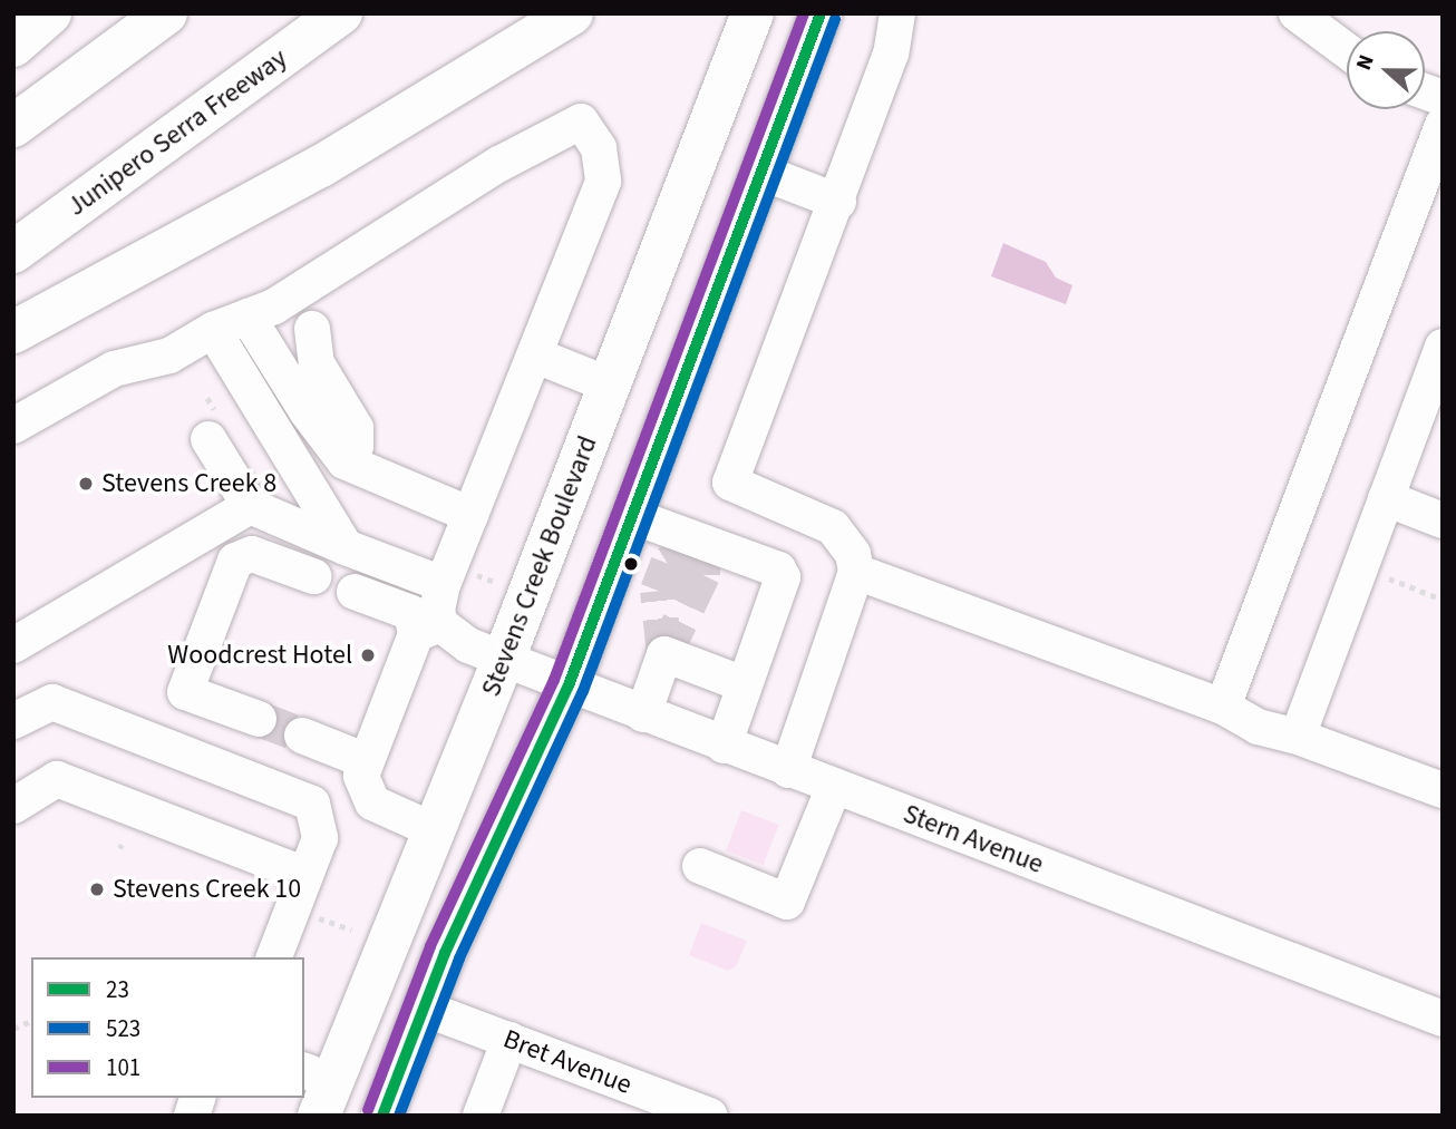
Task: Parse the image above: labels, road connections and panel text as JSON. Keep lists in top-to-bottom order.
{
  "streets": {
    "main road": ["Junipero Serra Freeway", "Stevens Creek Boulevard"],
    "street": ["Stern Avenue", "Bret Avenue"]
  },
  "crossings": [
    ["Stevens Creek Boulevard", "Stern Avenue"]
  ],
  "places": ["Stevens Creek 8", "Woodcrest Hotel", "Stevens Creek 10"],
  "lines": ["transit line 23", "transit line 101", "transit line 523"],
  "legend": ["23", "523", "101"],
  "north": "left"
}
